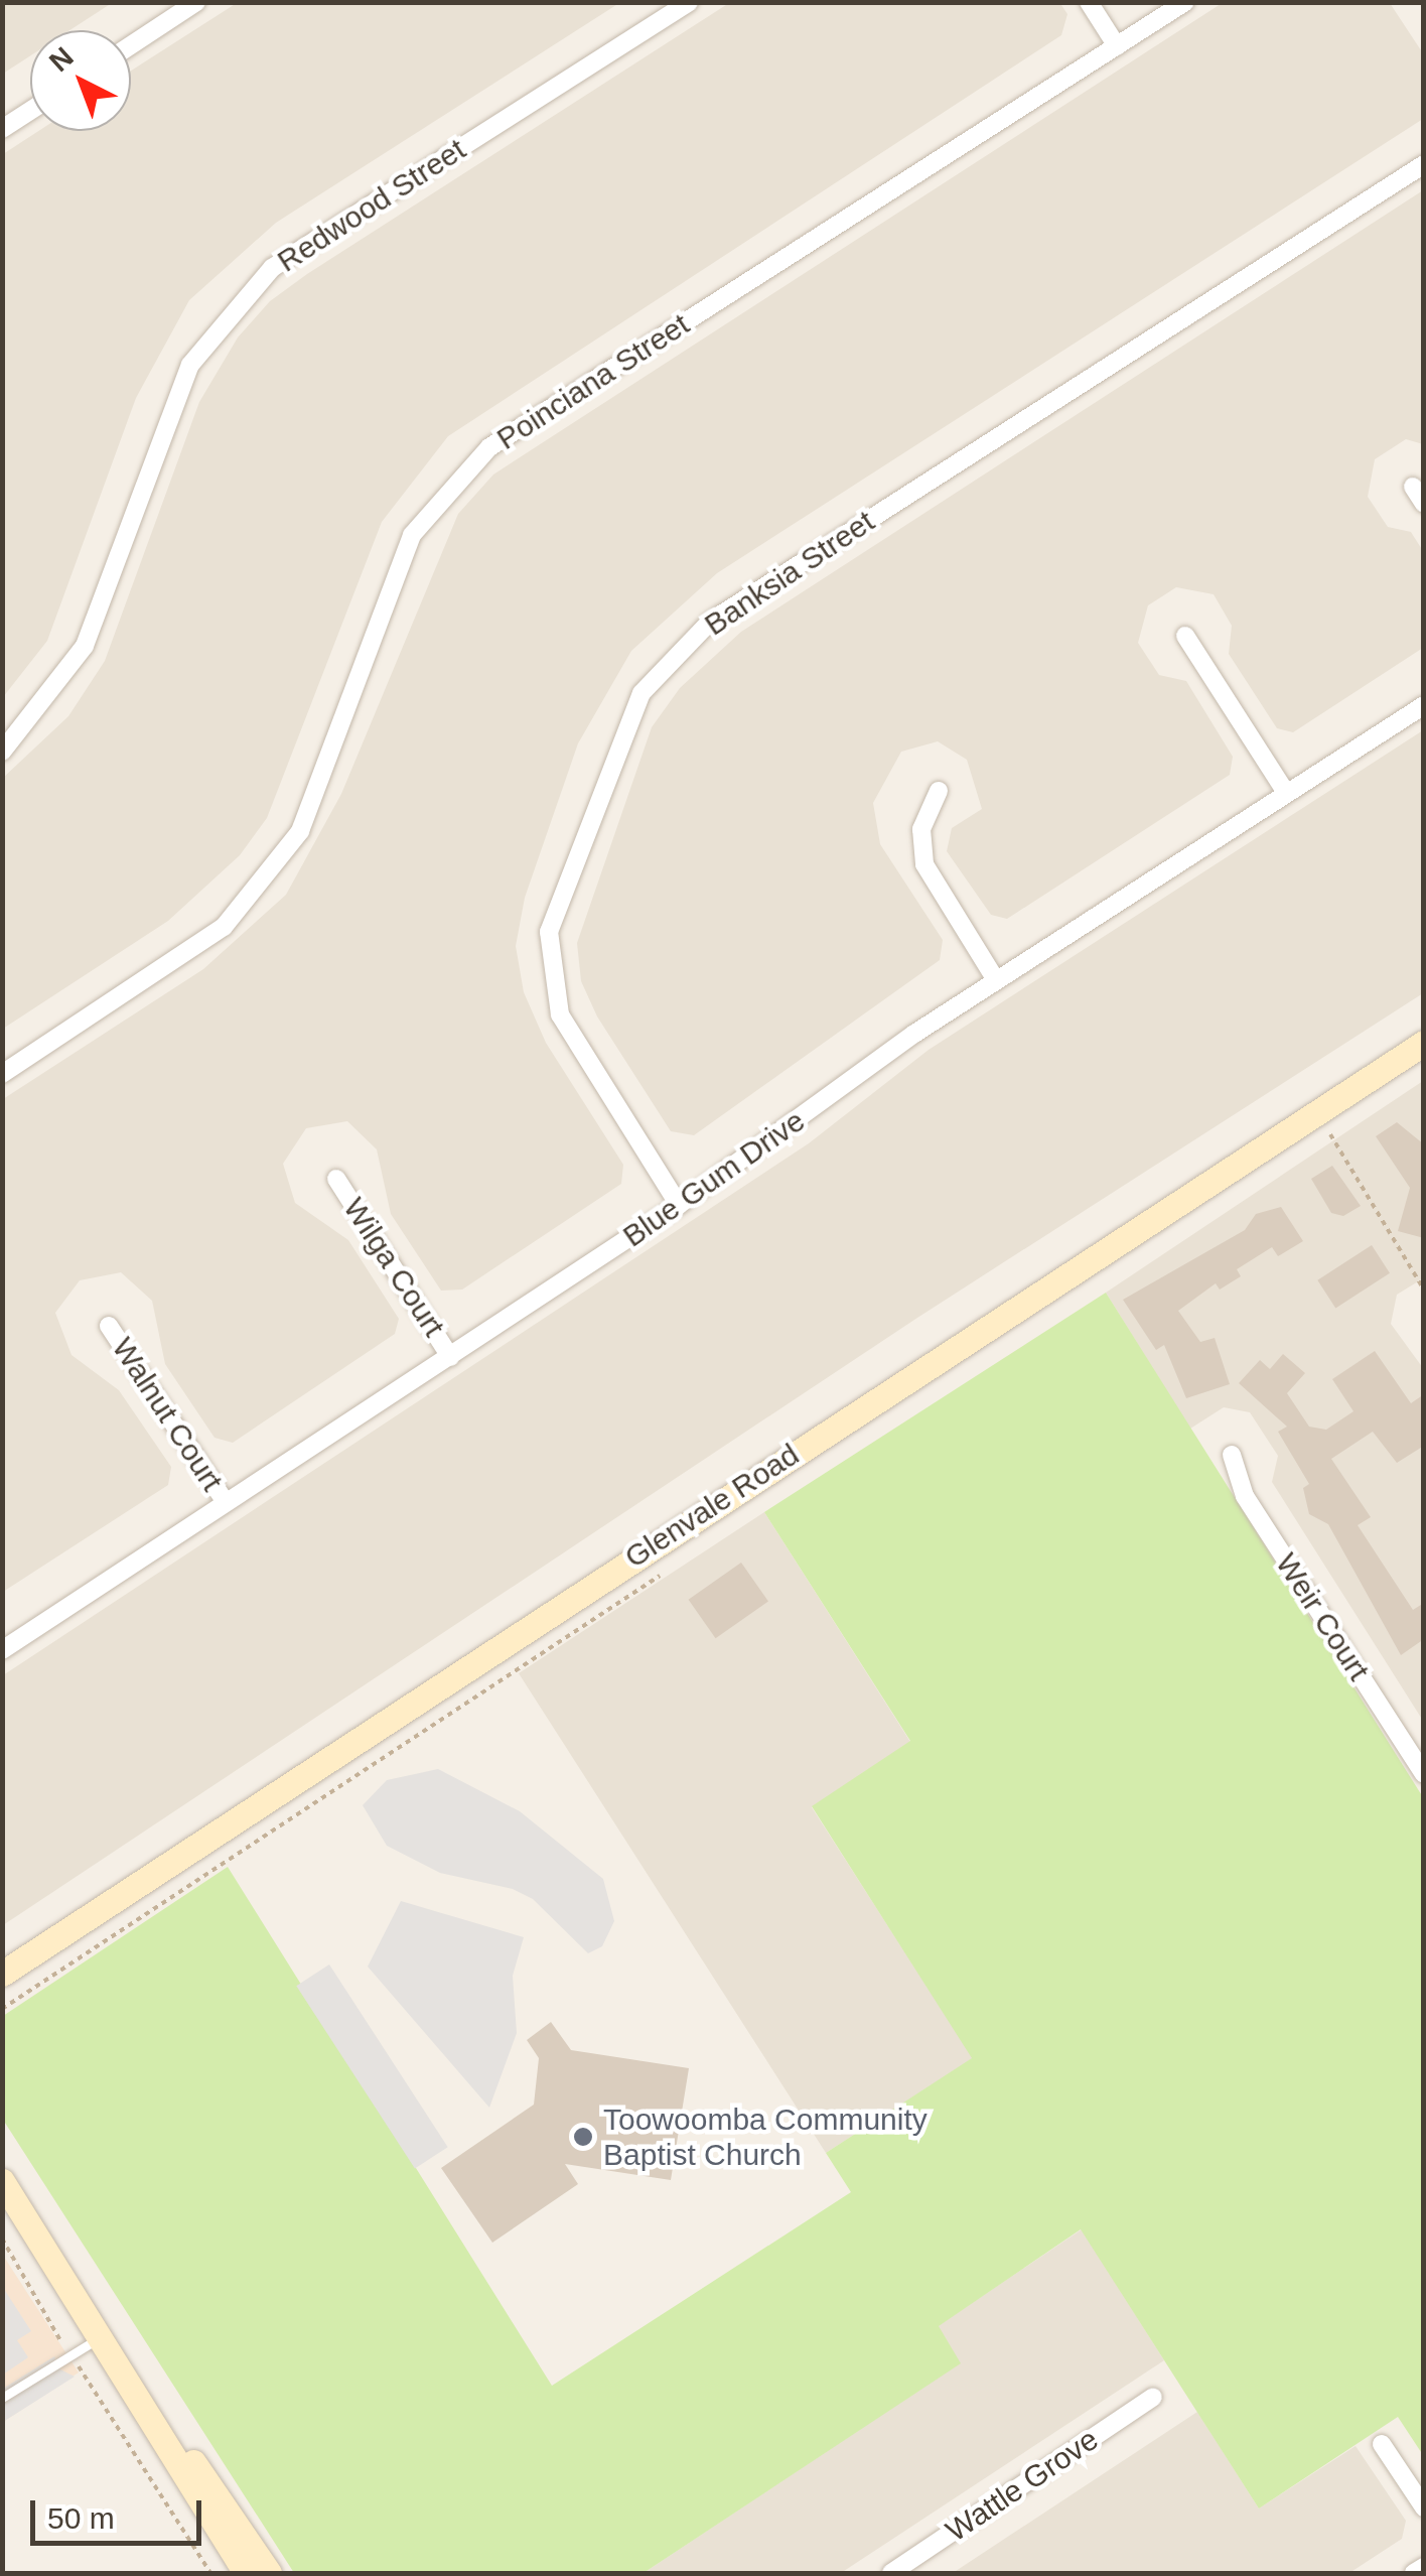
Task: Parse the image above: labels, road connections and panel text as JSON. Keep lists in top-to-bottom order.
{
  "streets": {
    "street": [
      "Redwood Street",
      "Poinciana Street",
      "Banksia Street",
      "Blue Gum Drive",
      "Wilga Court",
      "Walnut Court",
      "Glenvale Road",
      "Weir Court",
      "Wattle Grove"
    ]
  },
  "crossings": [
    ["Banksia Street", "Blue Gum Drive"],
    ["Blue Gum Drive", "Wilga Court"],
    ["Blue Gum Drive", "Walnut Court"]
  ],
  "places": ["Toowoomba Community Baptist Church"],
  "scale_bar": "50 m",
  "north": "top left"
}
